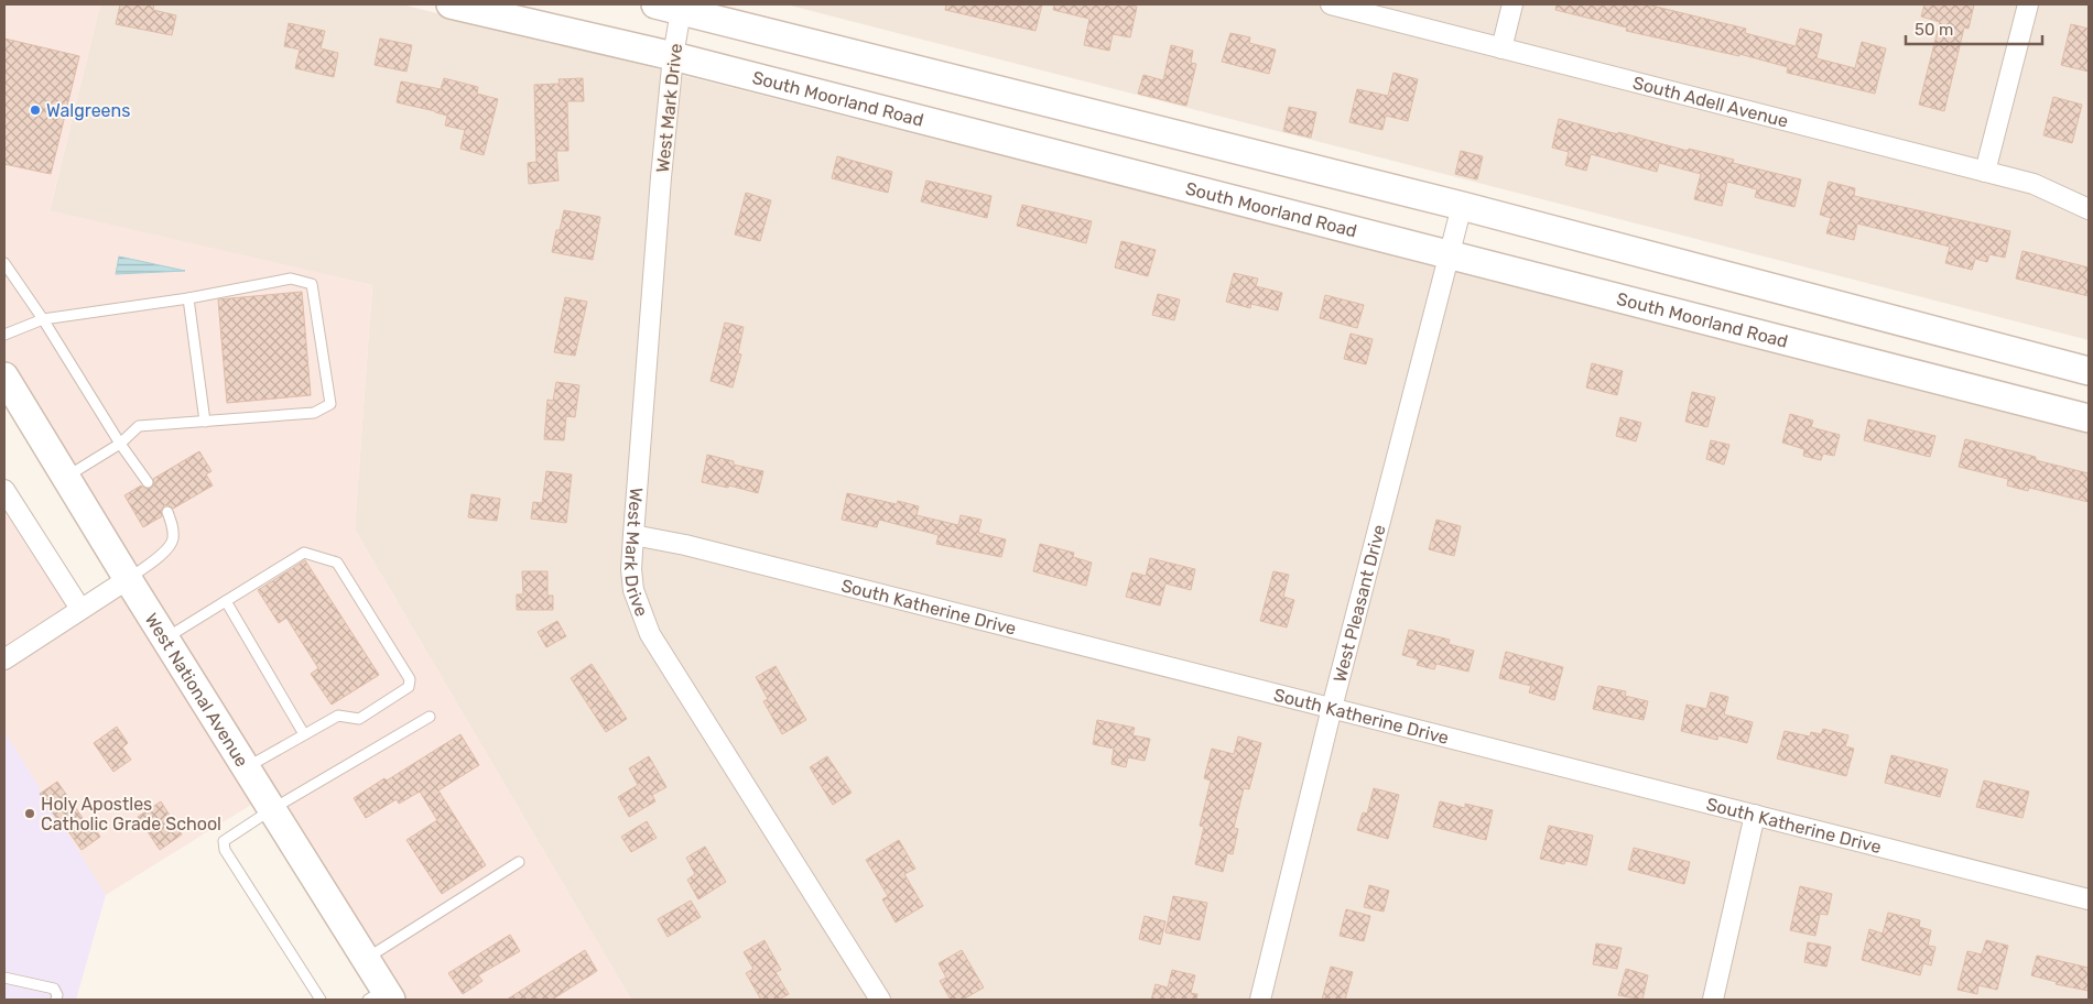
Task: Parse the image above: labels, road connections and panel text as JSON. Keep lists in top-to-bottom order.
{
  "streets": {
    "main road": ["South Moorland Road", "West National Avenue"],
    "street": [
      "South Adell Avenue",
      "West Mark Drive",
      "West Pleasant Drive",
      "South Katherine Drive"
    ]
  },
  "crossings": [
    ["South Moorland Road", "West Mark Drive"],
    ["South Moorland Road", "West Pleasant Drive"],
    ["West Mark Drive", "South Katherine Drive"],
    ["West Pleasant Drive", "South Katherine Drive"]
  ],
  "places": ["Walgreens", "Holy Apostles Catholic Grade School"],
  "scale_bar": "50 m"
}
